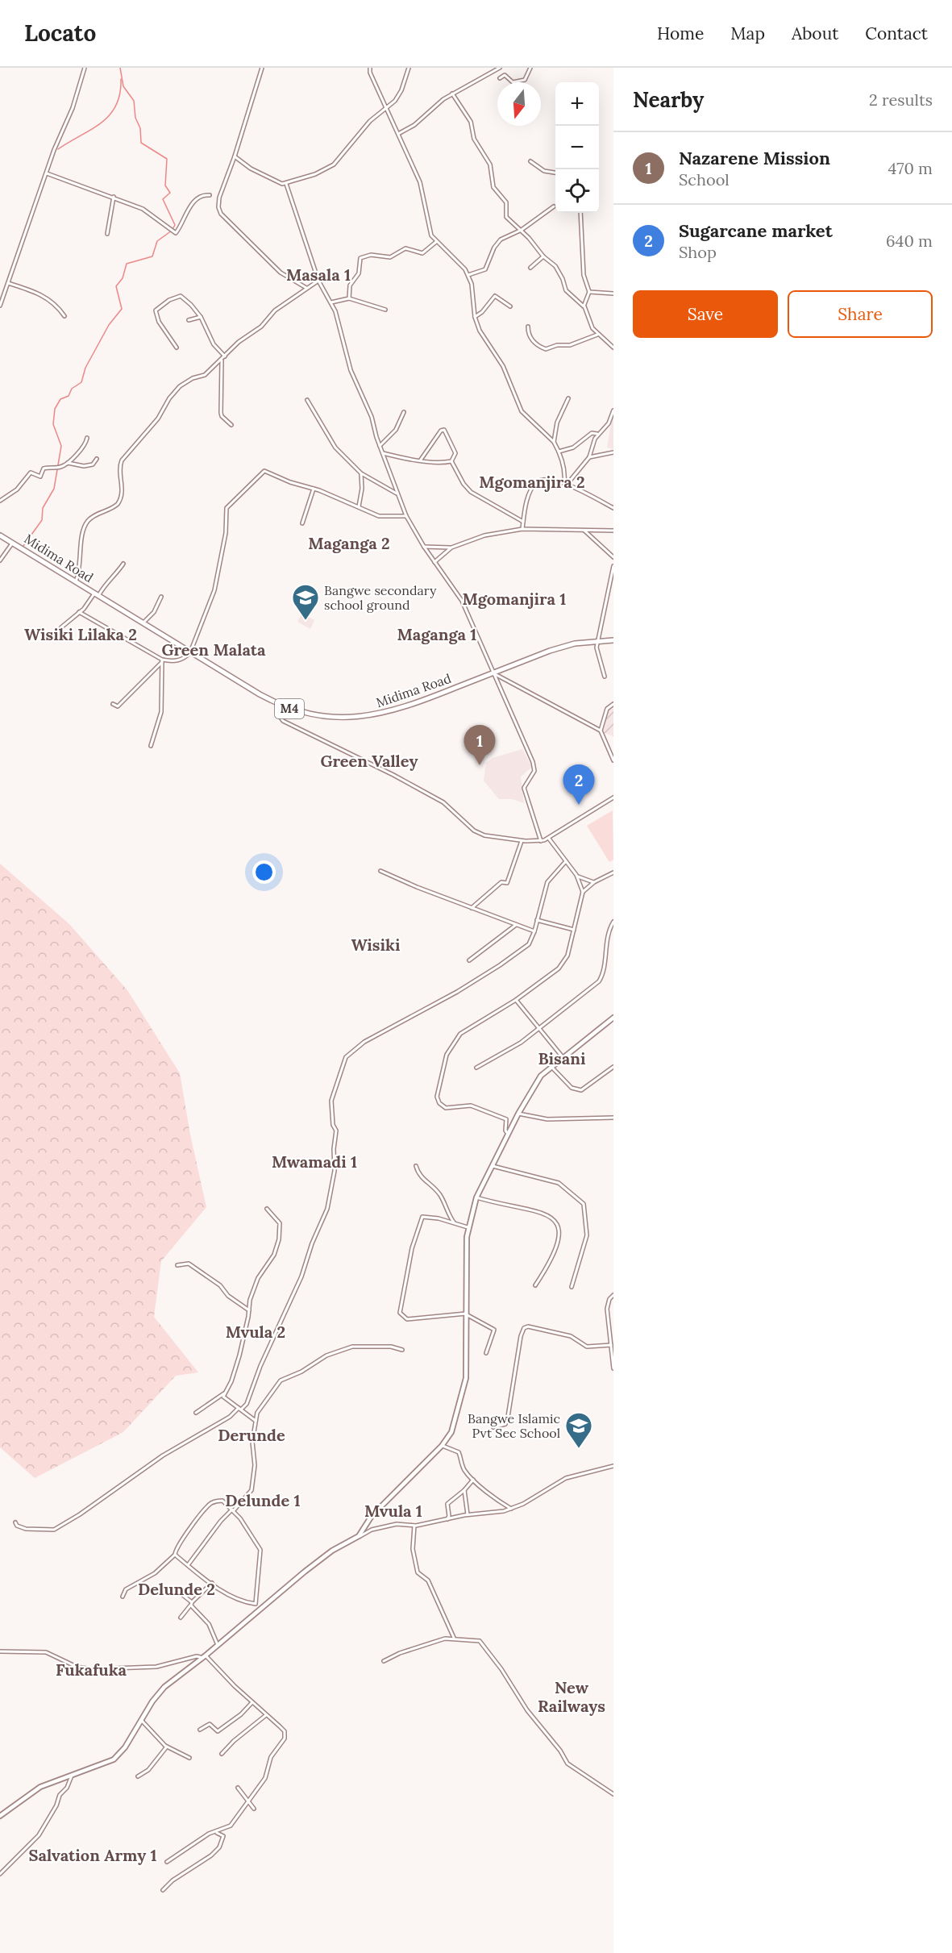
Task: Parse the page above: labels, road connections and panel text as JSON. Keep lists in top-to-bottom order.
{
  "streets": {
    "main road": ["Midima Road", "M4"]
  },
  "districts": [
    "Masala 1",
    "Mgomanjira 2",
    "Maganga 2",
    "Mgomanjira 1",
    "Wisiki Lilaka 2",
    "Maganga 1",
    "Green Malata",
    "Green Valley",
    "Wisiki",
    "Bisani",
    "Mwamadi 1",
    "Mvula 2",
    "Derunde",
    "Delunde 1",
    "Mvula 1",
    "Delunde 2",
    "Fukafuka",
    "New Railways",
    "Salvation Army 1"
  ],
  "places": {
    "school or university": ["Bangwe secondary school ground", "Bangwe Islamic Pvt Sec School"]
  },
  "north": "bottom",
  "page": {
    "header": "Locato",
    "nav": [
      "Home",
      "Map",
      "About",
      "Contact"
    ],
    "heading": ["Nearby", "2 results"],
    "map_buttons": ["+", "−"],
    "list": [
      {
        "mark": "1",
        "name": "Nazarene Mission",
        "note": "School",
        "value": "470 m"
      },
      {
        "mark": "2",
        "name": "Sugarcane market",
        "note": "Shop",
        "value": "640 m"
      }
    ],
    "buttons": ["Save", "Share"],
    "pins": ["1", "2"]
  }
}
